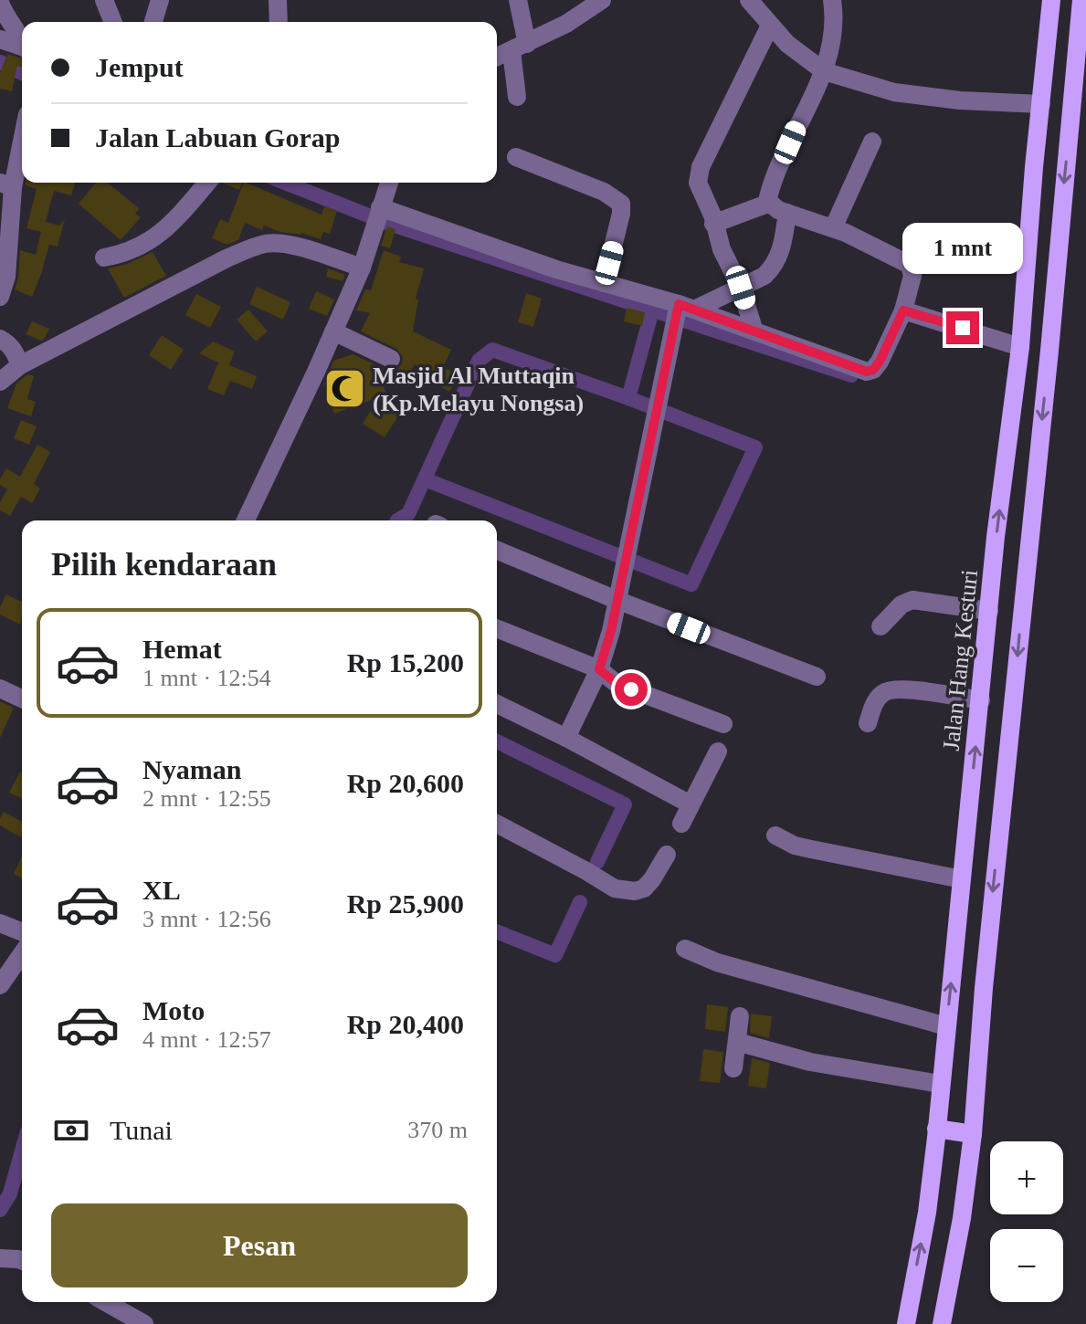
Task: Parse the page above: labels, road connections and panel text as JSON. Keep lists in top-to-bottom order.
{
  "streets": {
    "main road": ["Jalan Hang Kesturi"]
  },
  "places": {
    "mosque": ["Masjid Al Muttaqin (Kp.Melayu Nongsa)"]
  },
  "page": {
    "banner": ["Jemput", "Jalan Labuan Gorap"],
    "bubble": "1 mnt",
    "heading": "Pilih kendaraan",
    "list": [
      {
        "name": "Hemat",
        "note": "1 mnt · 12:54",
        "value": "Rp 15,200"
      },
      {
        "name": "Nyaman",
        "note": "2 mnt · 12:55",
        "value": "Rp 20,600"
      },
      {
        "name": "XL",
        "note": "3 mnt · 12:56",
        "value": "Rp 25,900"
      },
      {
        "name": "Moto",
        "note": "4 mnt · 12:57",
        "value": "Rp 20,400"
      }
    ],
    "pay": ["Tunai", "370 m"],
    "map_buttons": ["+", "−"],
    "buttons": "Pesan"
  }
}
